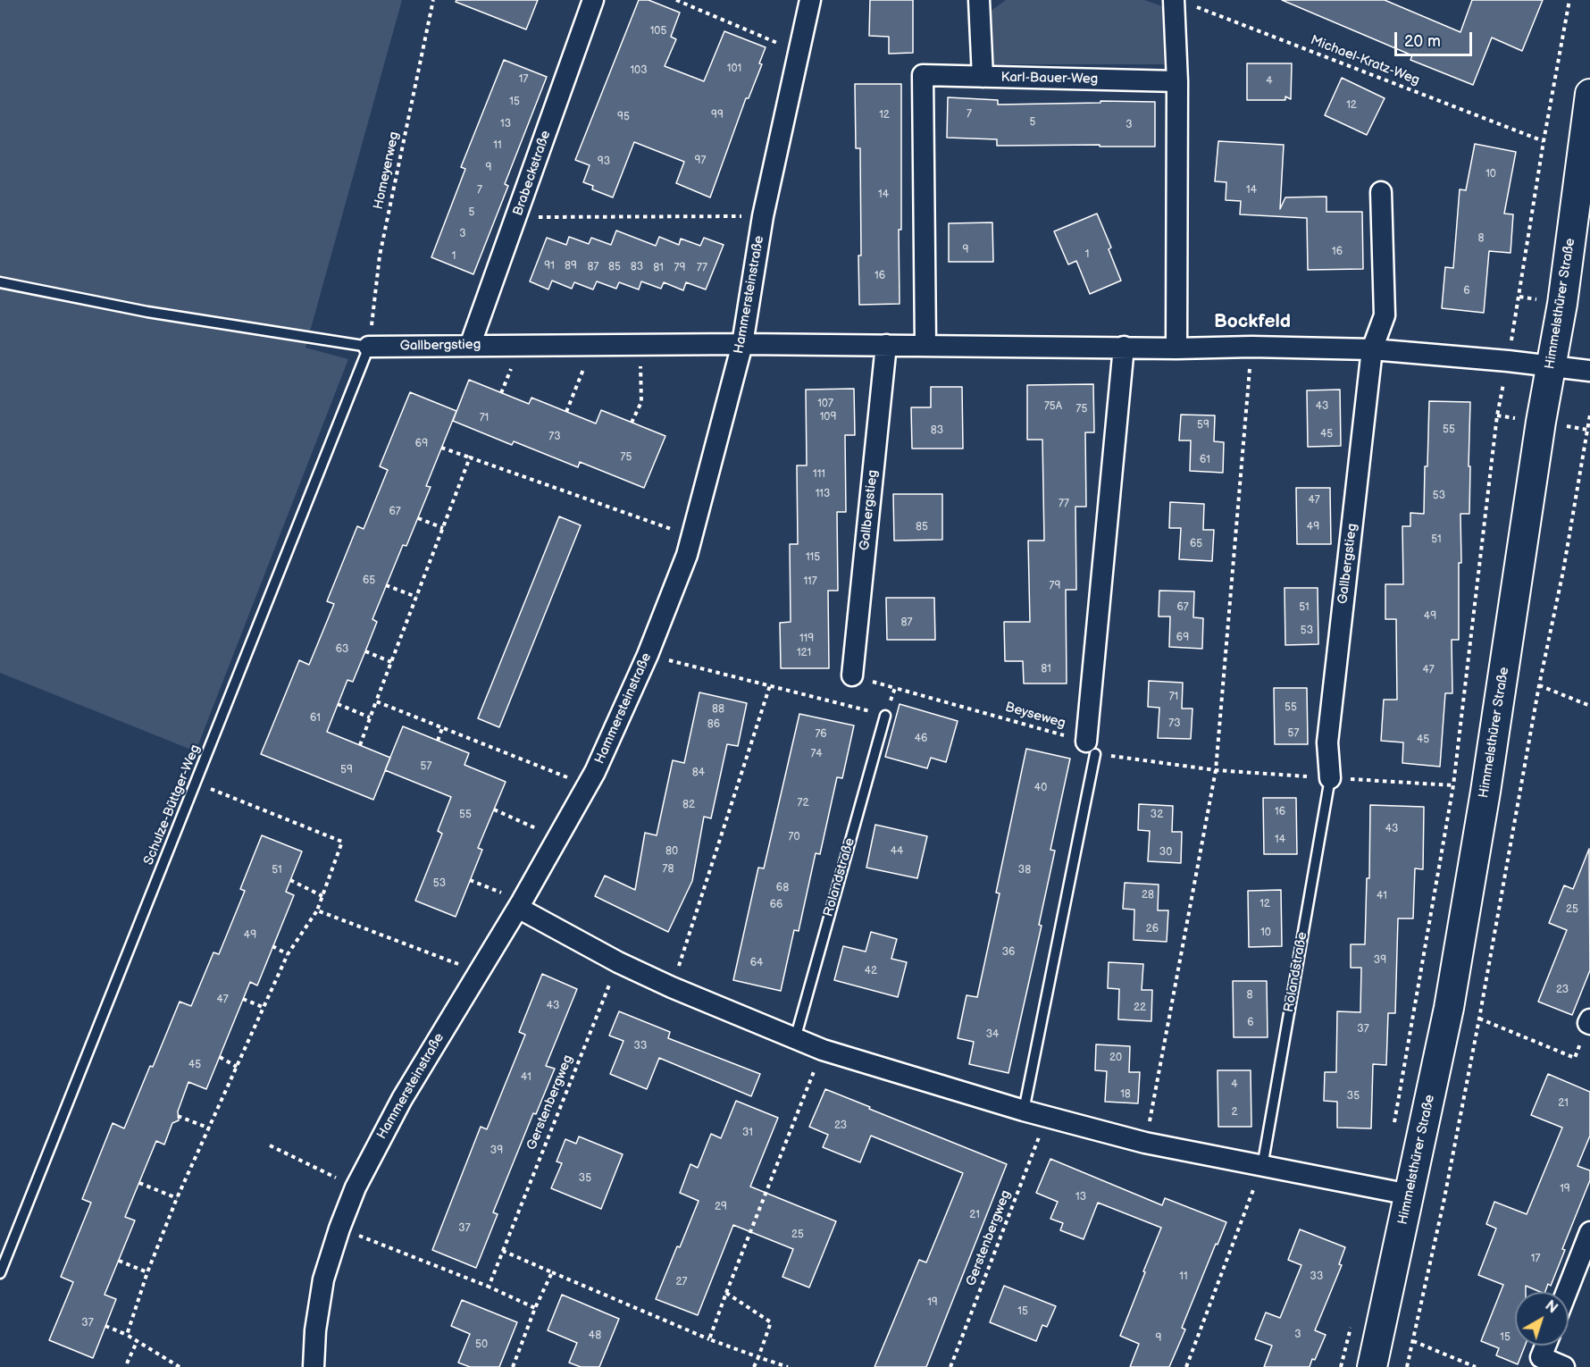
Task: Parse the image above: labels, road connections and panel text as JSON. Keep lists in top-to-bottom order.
{
  "streets": {
    "street": [
      "Karl-Bauer-Weg",
      "Brabeckstraße",
      "Hammersteinstraße",
      "Himmelsthürer Straße",
      "Gallbergstieg"
    ],
    "lane": ["Schulze-Büttger-Weg", "Rolandstraße"],
    "path": [
      "Michael-Kratz-Weg",
      "Homeyerweg",
      "Beyseweg",
      "Gerstenbergweg"
    ]
  },
  "crossings": [
    ["Karl-Bauer-Weg", "Gallbergstieg"],
    ["Homeyerweg", "Gallbergstieg"],
    ["Homeyerweg", "Schulze-Büttger-Weg"],
    ["Brabeckstraße", "Gallbergstieg"],
    ["Hammersteinstraße", "Gallbergstieg"],
    ["Himmelsthürer Straße", "Gallbergstieg"],
    ["Gallbergstieg", "Beyseweg"],
    ["Gallbergstieg", "Schulze-Büttger-Weg"],
    ["Gallbergstieg", "Rolandstraße"],
    ["Beyseweg", "Rolandstraße"]
  ],
  "districts": ["Bockfeld"],
  "house_numbers": [
    "105",
    "101",
    "103",
    "17",
    "4",
    "15",
    "12",
    "7",
    "99",
    "12",
    "95",
    "5",
    "13",
    "3",
    "11",
    "97",
    "93",
    "9",
    "10",
    "7",
    "14",
    "14",
    "5",
    "3",
    "8",
    "9",
    "16",
    "1",
    "1",
    "91",
    "89",
    "87",
    "85",
    "83",
    "81",
    "79",
    "77",
    "16",
    "6",
    "107",
    "75A",
    "43",
    "75",
    "109",
    "71",
    "59",
    "55",
    "83",
    "45",
    "73",
    "69",
    "75",
    "61",
    "111",
    "113",
    "53",
    "47",
    "77",
    "67",
    "85",
    "49",
    "51",
    "65",
    "115",
    "65",
    "117",
    "79",
    "67",
    "51",
    "49",
    "87",
    "53",
    "69",
    "119",
    "63",
    "121",
    "81",
    "47",
    "71",
    "55",
    "88",
    "61",
    "73",
    "86",
    "57",
    "76",
    "46",
    "45",
    "74",
    "57",
    "59",
    "84",
    "40",
    "72",
    "82",
    "16",
    "55",
    "32",
    "43",
    "70",
    "14",
    "80",
    "44",
    "30",
    "78",
    "51",
    "38",
    "53",
    "68",
    "28",
    "41",
    "12",
    "66",
    "25",
    "26",
    "10",
    "49",
    "36",
    "39",
    "64",
    "42",
    "23",
    "8",
    "47",
    "43",
    "22",
    "6",
    "37",
    "34",
    "33",
    "20",
    "45",
    "41",
    "4",
    "18",
    "35",
    "21",
    "2",
    "23",
    "31",
    "39",
    "35",
    "19",
    "13",
    "29",
    "21",
    "37",
    "25",
    "17",
    "11",
    "33",
    "27",
    "19",
    "15",
    "37",
    "3",
    "48",
    "15",
    "9",
    "50"
  ],
  "scale_bar": "20 m",
  "north": "top right"
}
